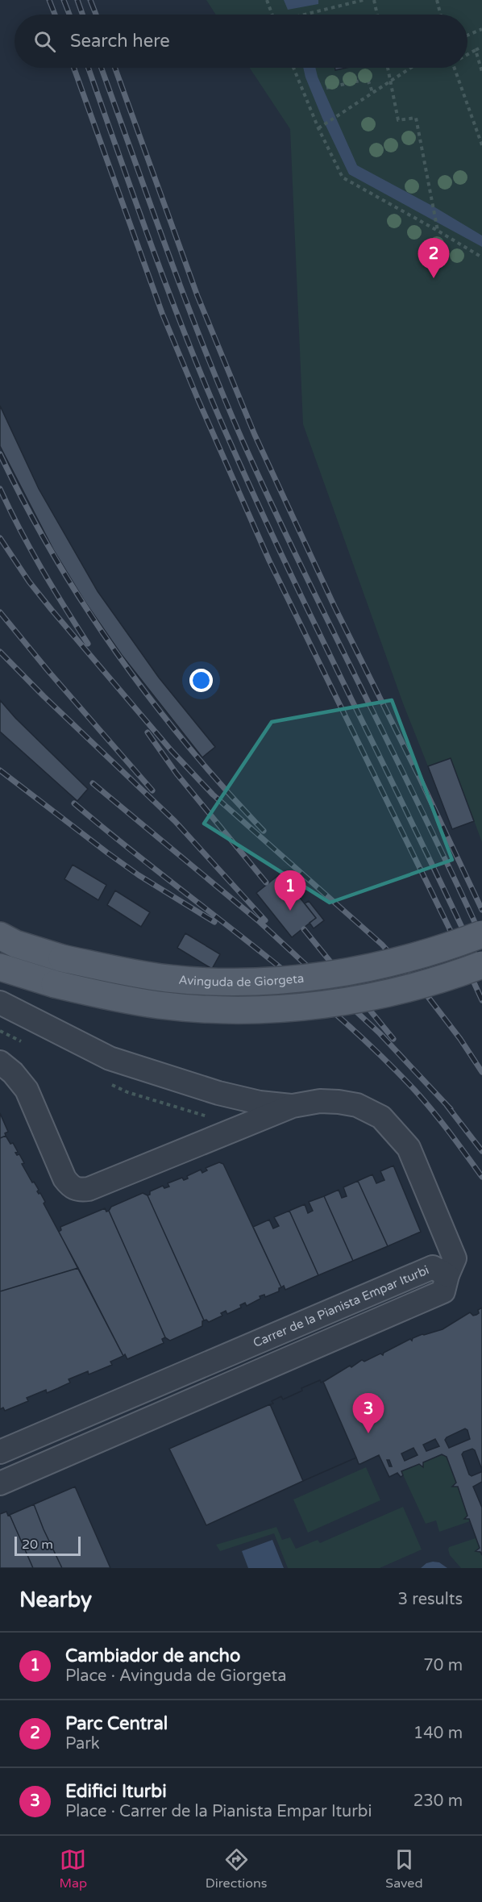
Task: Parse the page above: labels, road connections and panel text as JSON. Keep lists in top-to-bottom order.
{
  "streets": {
    "main road": ["Avinguda de Giorgeta"],
    "street": ["Carrer de la Pianista Empar Iturbi"]
  },
  "scale_bar": "20 m",
  "page": {
    "search": "Search here",
    "pins": ["2", "1", "3"],
    "scale": "20 m",
    "heading": ["Nearby", "3 results"],
    "list": [
      {
        "mark": "1",
        "name": "Cambiador de ancho",
        "note": "Place · Avinguda de Giorgeta",
        "value": "70 m"
      },
      {
        "mark": "2",
        "name": "Parc Central",
        "note": "Park",
        "value": "140 m"
      },
      {
        "mark": "3",
        "name": "Edifici Iturbi",
        "note": "Place · Carrer de la Pianista Empar Iturbi",
        "value": "230 m"
      }
    ],
    "nav": ["Map", "Directions", "Saved"]
  }
}
